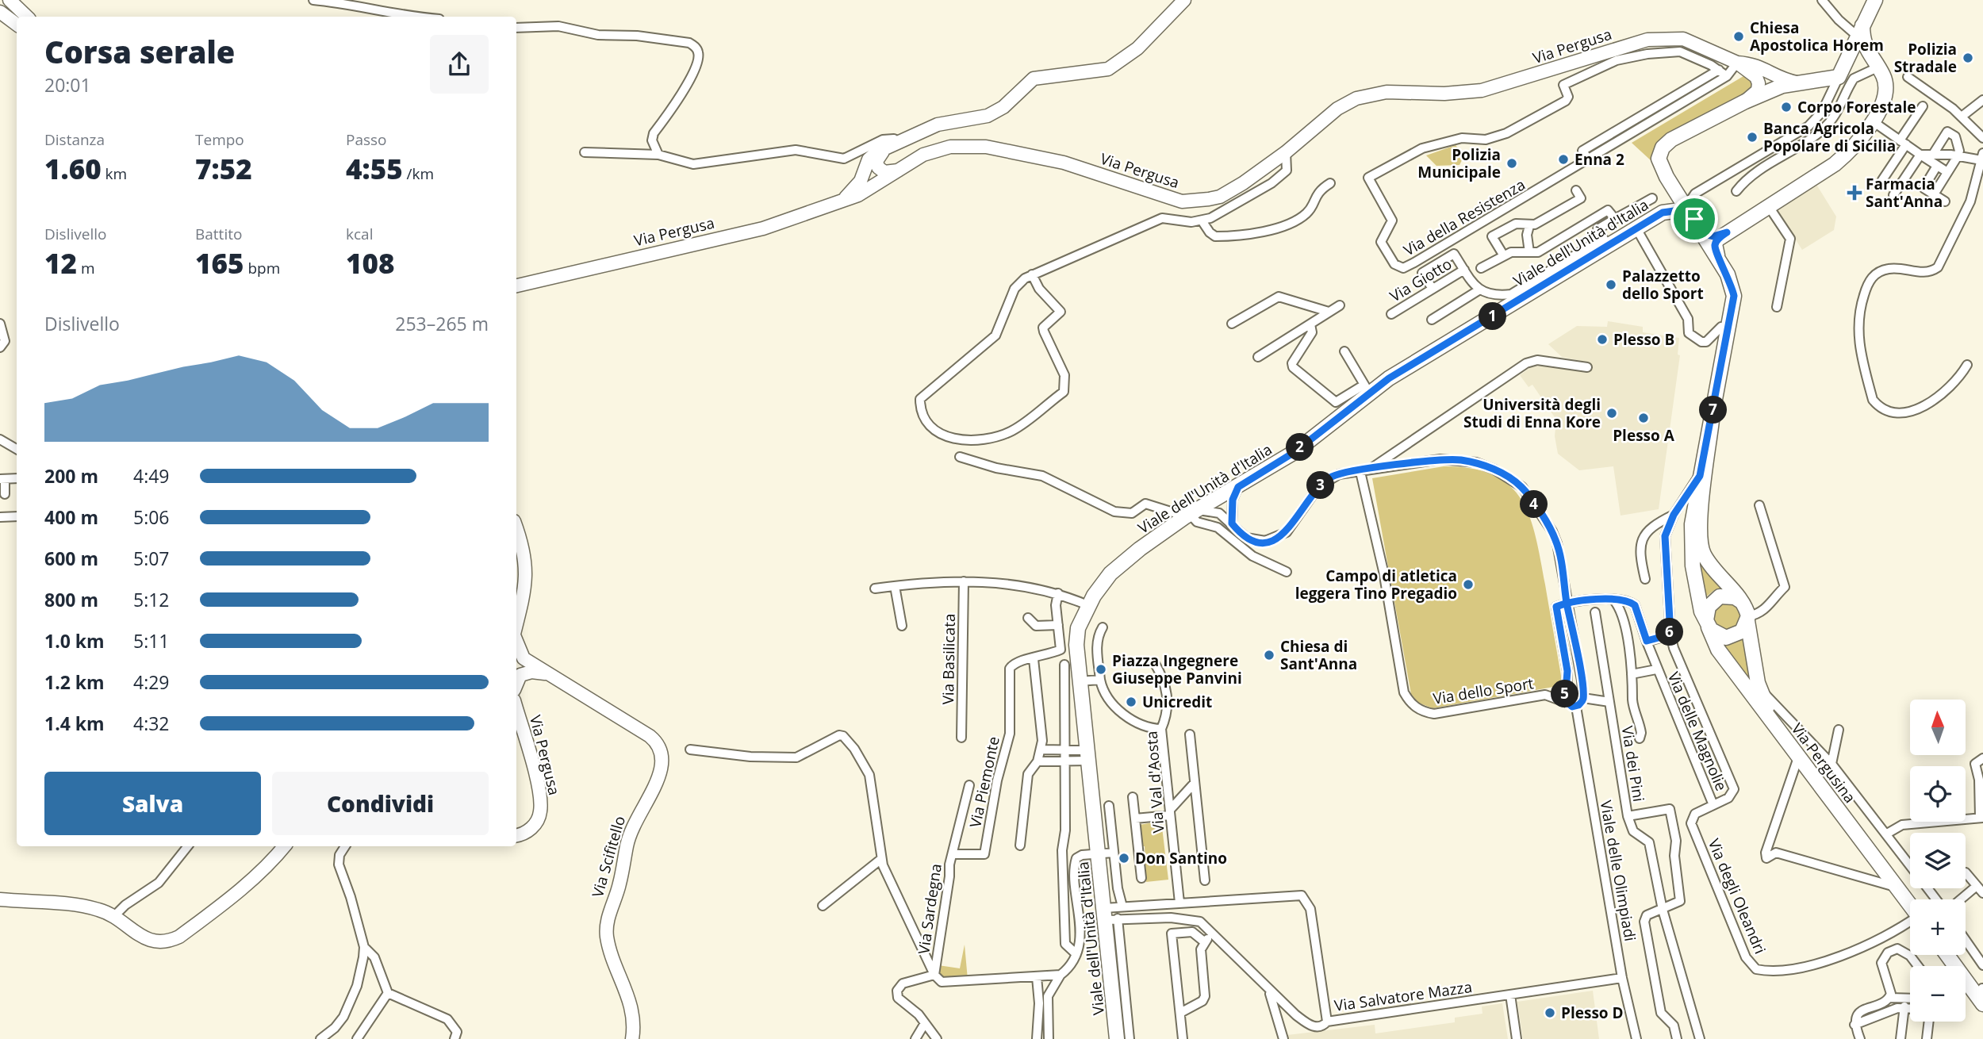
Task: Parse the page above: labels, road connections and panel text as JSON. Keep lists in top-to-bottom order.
{
  "streets": {
    "main road": [
      "Via Pergusa",
      "Viale dell'Unità d'Italia",
      "Via Pergusina",
      "Via Scifitello"
    ],
    "street": [
      "Via della Resistenza",
      "Via Giotto",
      "Via Basilicata",
      "Via dello Sport",
      "Via delle Magnolie",
      "Via dei Pini",
      "Via Piemonte",
      "Via Val d'Aosta",
      "Viale delle Olimpiadi",
      "Via degli Oleandri",
      "Via Sardegna",
      "Via Salvatore Mazza"
    ]
  },
  "crossings": [
    ["Via Pergusa", "Via della Resistenza"],
    ["Viale dell'Unità d'Italia", "Via Salvatore Mazza"],
    ["Via dello Sport", "Viale delle Olimpiadi"],
    ["Via delle Magnolie", "Via Pergusina"],
    ["Via delle Magnolie", "Via degli Oleandri"],
    ["Via Piemonte", "Via Sardegna"],
    ["Via Val d'Aosta", "Via Salvatore Mazza"],
    ["Viale delle Olimpiadi", "Via Salvatore Mazza"]
  ],
  "places": {
    "other": [
      "Chiesa Apostolica Horem",
      "Polizia Stradale",
      "Corpo Forestale",
      "Banca Agricola Popolare di Sicilia",
      "Enna 2",
      "Polizia Municipale",
      "Palazzetto dello Sport",
      "Plesso B",
      "Università degli Studi di Enna Kore",
      "Plesso A",
      "Campo di atletica leggera Tino Pregadio",
      "Chiesa di Sant'Anna",
      "Piazza Ingegnere Giuseppe Panvini",
      "Unicredit",
      "Don Santino",
      "Plesso D"
    ],
    "health": ["Farmacia Sant'Anna"]
  },
  "north": "top",
  "page": {
    "heading": ["Corsa serale", "20:01"],
    "stats": [
      ["Distanza", "1.60 km"],
      ["Tempo", "7:52"],
      ["Passo", "4:55 /km"],
      ["Dislivello", "12 m"],
      ["Battito", "165 bpm"],
      ["kcal", "108"]
    ],
    "chart": ["Dislivello", "253–265 m"],
    "pins": [
      "1",
      "7",
      "2",
      "3",
      "4",
      "6",
      "5"
    ],
    "list": [
      {
        "name": "200 m",
        "note": "4:49"
      },
      {
        "name": "400 m",
        "note": "5:06"
      },
      {
        "name": "600 m",
        "note": "5:07"
      },
      {
        "name": "800 m",
        "note": "5:12"
      },
      {
        "name": "1.0 km",
        "note": "5:11"
      },
      {
        "name": "1.2 km",
        "note": "4:29"
      },
      {
        "name": "1.4 km",
        "note": "4:32"
      }
    ],
    "map_buttons": ["+", "−"],
    "buttons": ["Salva", "Condividi"]
  }
}
